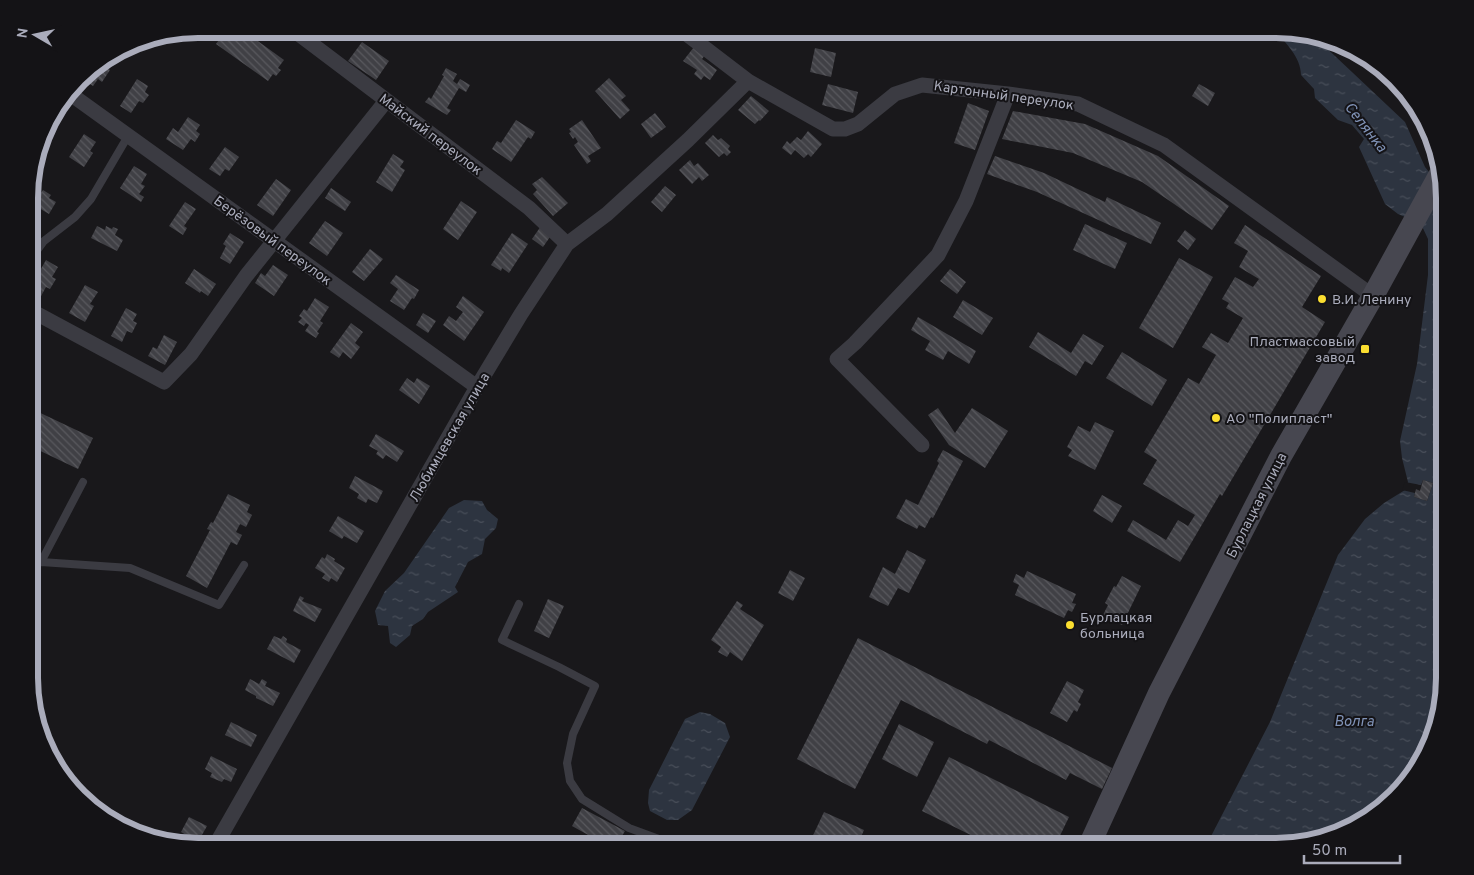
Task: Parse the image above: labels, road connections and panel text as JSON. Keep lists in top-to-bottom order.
{
  "streets": {
    "main road": ["Бурлацкая улица"],
    "street": [
      "Картонный переулок",
      "Майский переулок",
      "Берёзовый переулок",
      "Любимцевская улица"
    ]
  },
  "crossings": [
    ["Картонный переулок", "Любимцевская улица"],
    ["Картонный переулок", "Бурлацкая улица"],
    ["Майский переулок", "Любимцевская улица"],
    ["Берёзовый переулок", "Любимцевская улица"]
  ],
  "water": ["Селянка", "Волга"],
  "places": {
    "other": ["В.И. Ленину", "АО \"Полипласт\"", "Бурлацкая больница"],
    "transit": ["Пластмассовый завод"]
  },
  "scale_bar": "50 m",
  "north": "left"
}
